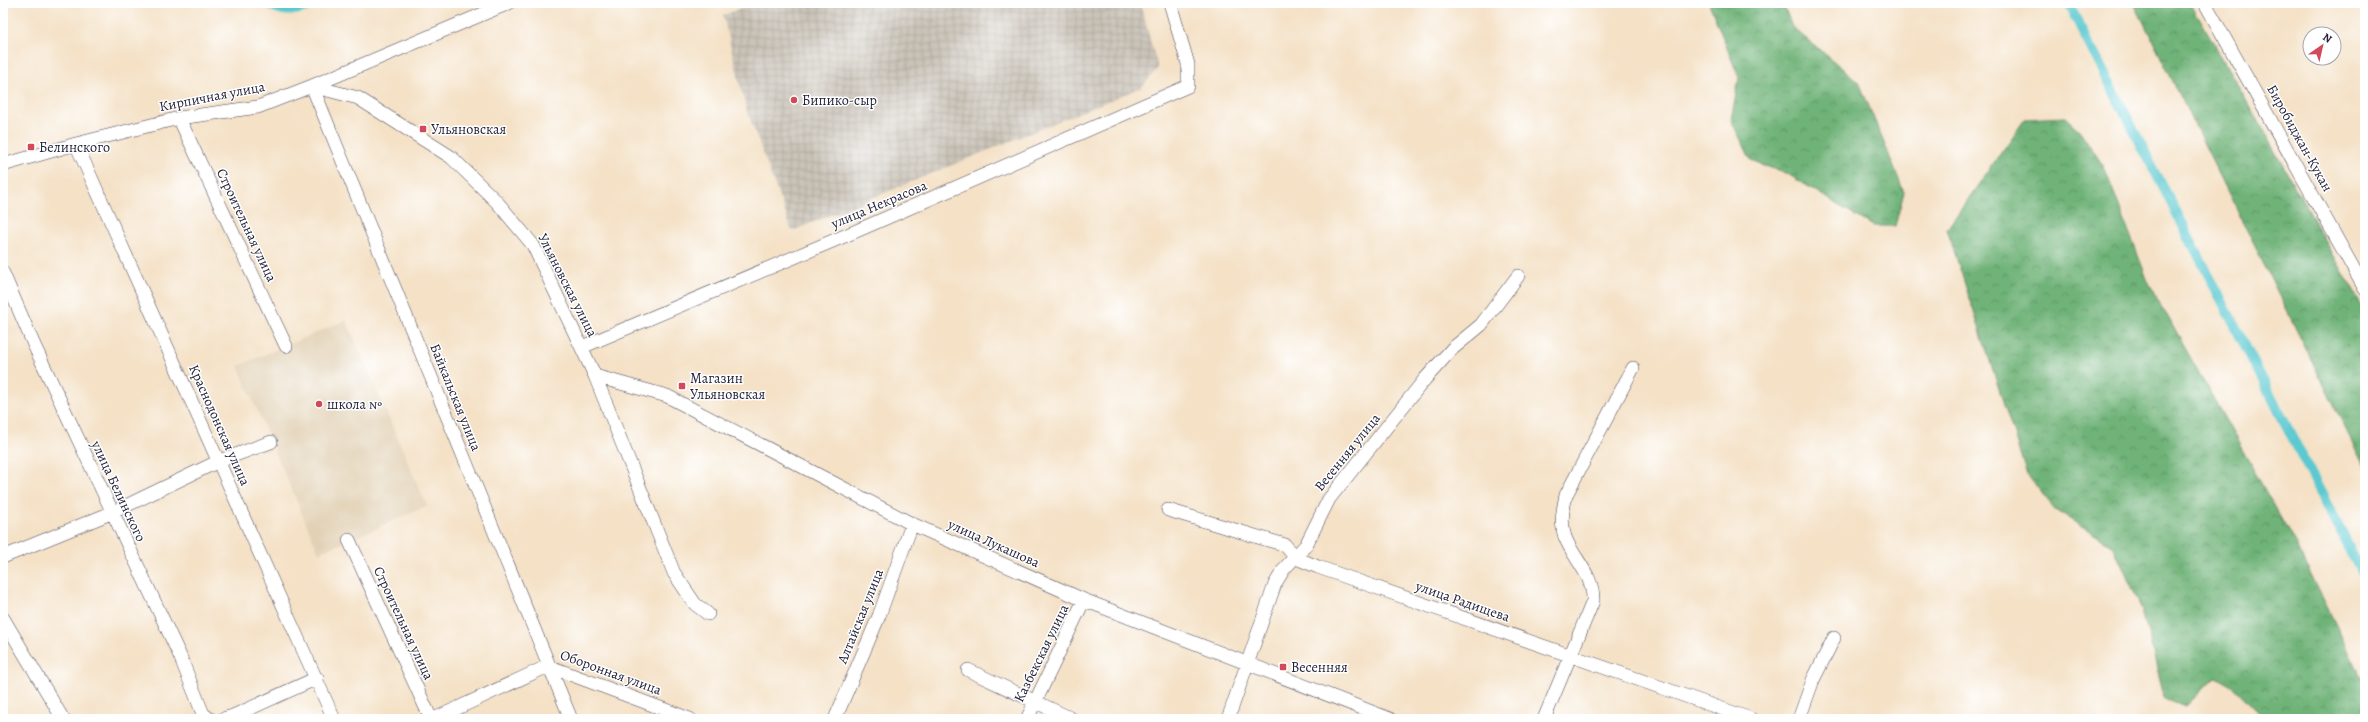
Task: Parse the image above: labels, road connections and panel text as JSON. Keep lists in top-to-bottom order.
{
  "streets": {
    "street": [
      "Кирпичная улица",
      "Биробиджан-Кукан",
      "улица Некрасова",
      "Строительная улица",
      "Ульяновская улица",
      "Байкальская улица",
      "Краснодонская улица",
      "Весенняя улица",
      "улица Белинского",
      "улица Лукашова",
      "улица Радищева",
      "Алтайская улица",
      "Казбекская улица",
      "Оборонная улица"
    ]
  },
  "crossings": [
    ["Кирпичная улица", "Строительная улица"],
    ["Кирпичная улица", "Ульяновская улица"],
    ["Кирпичная улица", "Байкальская улица"],
    ["Кирпичная улица", "Краснодонская улица"],
    ["улица Некрасова", "Ульяновская улица"],
    ["Ульяновская улица", "Байкальская улица"],
    ["Ульяновская улица", "улица Лукашова"],
    ["Байкальская улица", "Оборонная улица"],
    ["Весенняя улица", "улица Лукашова"],
    ["Весенняя улица", "улица Радищева"],
    ["улица Лукашова", "Алтайская улица"],
    ["улица Лукашова", "Казбекская улица"]
  ],
  "places": {
    "other": ["Бипико-сыр", "школа №"],
    "transit": [
      "Ульяновская",
      "Белинского",
      "Магазин Ульяновская",
      "Весенняя"
    ]
  },
  "north": "top right"
}
